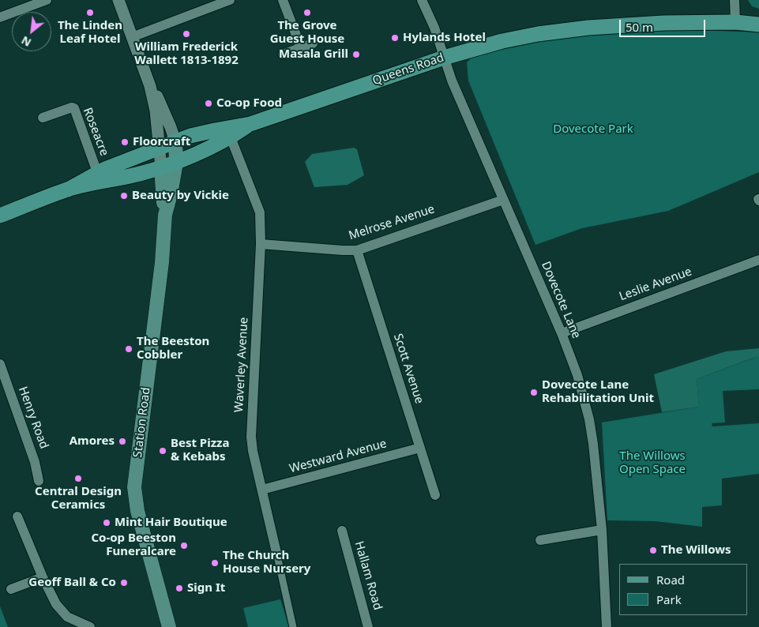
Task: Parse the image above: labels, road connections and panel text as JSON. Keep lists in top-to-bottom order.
{
  "streets": {
    "main road": ["Queens Road", "Station Road"],
    "street": [
      "Roseacre",
      "Melrose Avenue",
      "Leslie Avenue",
      "Dovecote Lane",
      "Waverley Avenue",
      "Scott Avenue",
      "Henry Road",
      "Westward Avenue",
      "Hallam Road"
    ]
  },
  "crossings": [
    ["Queens Road", "Roseacre"],
    ["Queens Road", "Dovecote Lane"],
    ["Queens Road", "Waverley Avenue"],
    ["Queens Road", "Station Road"],
    ["Melrose Avenue", "Dovecote Lane"],
    ["Melrose Avenue", "Waverley Avenue"],
    ["Melrose Avenue", "Scott Avenue"],
    ["Leslie Avenue", "Dovecote Lane"],
    ["Waverley Avenue", "Westward Avenue"],
    ["Scott Avenue", "Westward Avenue"]
  ],
  "parks": ["Dovecote Park", "The Willows Open Space"],
  "places": [
    "The Linden Leaf Hotel",
    "The Grove Guest House",
    "William Frederick Wallett 1813-1892",
    "Hylands Hotel",
    "Masala Grill",
    "Co-op Food",
    "Floorcraft",
    "Beauty by Vickie",
    "The Beeston Cobbler",
    "Dovecote Lane Rehabilitation Unit",
    "Amores",
    "Best Pizza & Kebabs",
    "Central Design Ceramics",
    "Mint Hair Boutique",
    "Co-op Beeston Funeralcare",
    "The Willows",
    "The Church House Nursery",
    "Geoff Ball & Co",
    "Sign It"
  ],
  "legend": ["Road", "Park"],
  "scale_bar": "50 m",
  "north": "bottom left"
}
